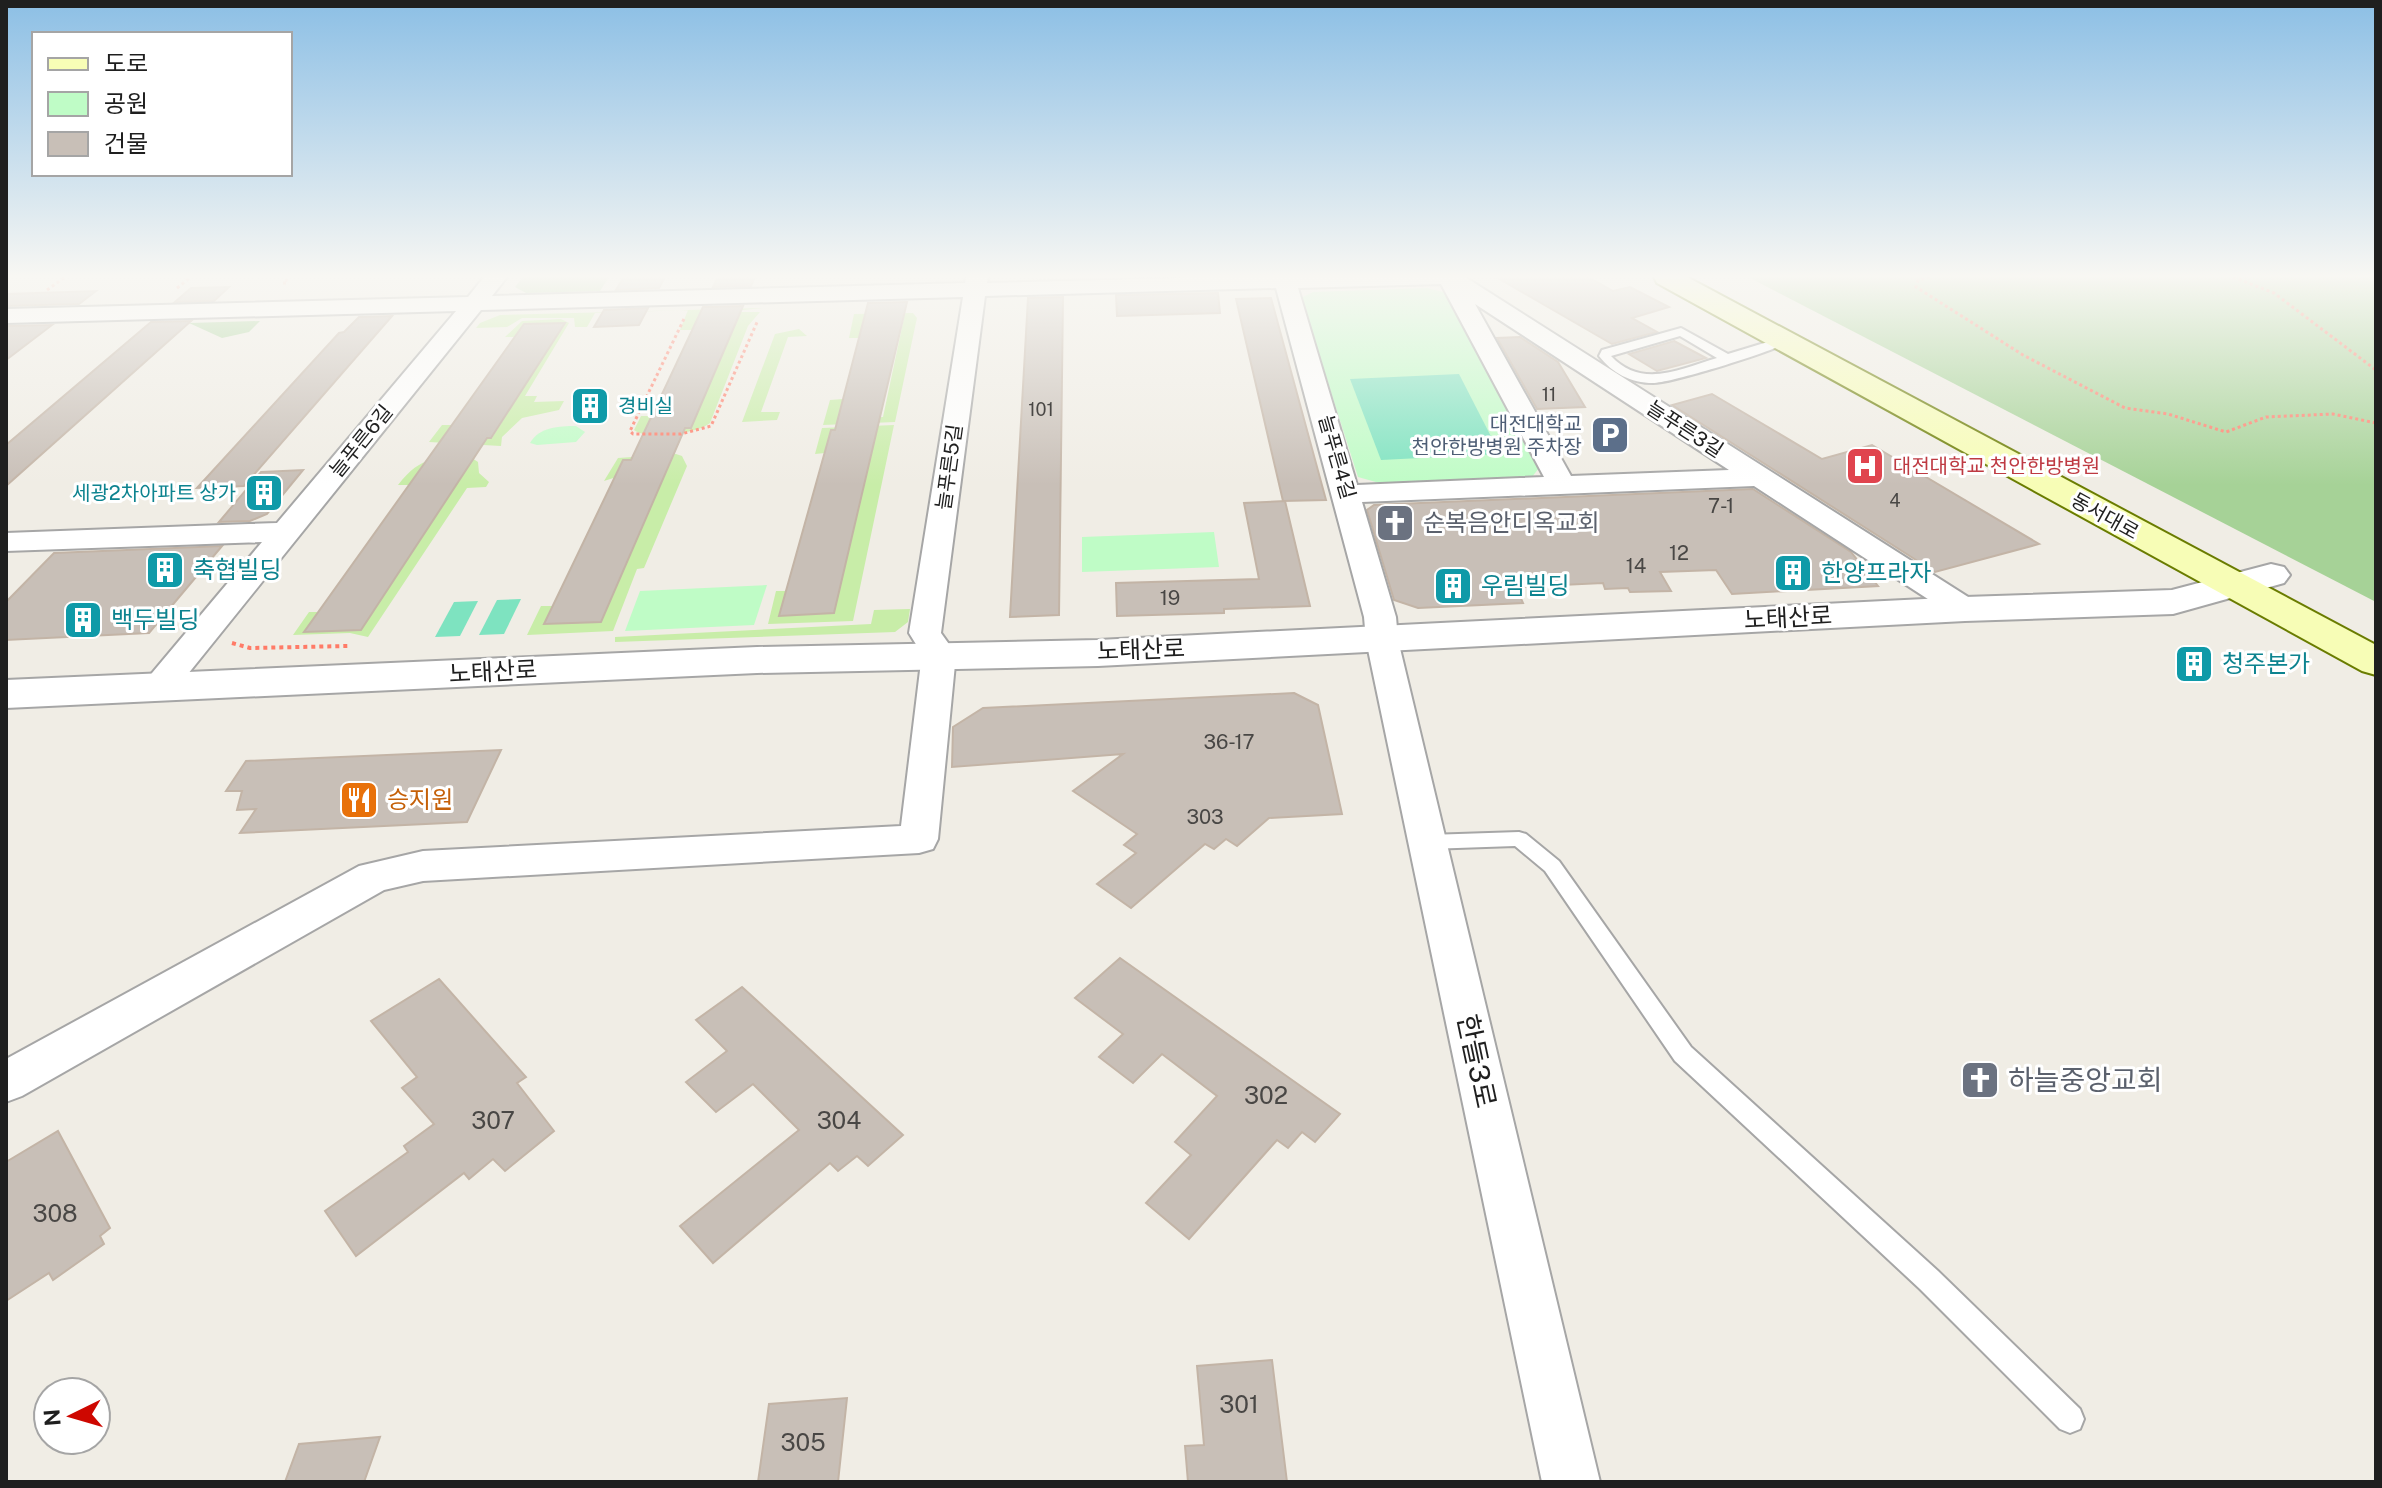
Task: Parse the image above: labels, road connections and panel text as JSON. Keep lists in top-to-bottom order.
{
  "streets": {
    "main road": ["동서대로"],
    "street": [
      "늘푸른3길",
      "늘푸른6길",
      "늘푸른4길",
      "늘푸른5길",
      "노태산로",
      "한들3로"
    ]
  },
  "crossings": [
    ["늘푸른3길", "늘푸른4길"],
    ["늘푸른3길", "노태산로"],
    ["늘푸른6길", "노태산로"],
    ["늘푸른4길", "노태산로"],
    ["늘푸른4길", "한들3로"],
    ["늘푸른5길", "노태산로"],
    ["동서대로", "노태산로"],
    ["노태산로", "한들3로"]
  ],
  "places": {
    "building": [
      "경비실",
      "세광2차아파트 상가",
      "축협빌딩",
      "한양프라자",
      "우림빌딩",
      "백두빌딩",
      "청주본가"
    ],
    "parking": ["대전대학교 천안한방병원 주차장"],
    "hospital": ["대전대학교 천안한방병원"],
    "church": ["순복음안디옥교회", "하늘중앙교회"],
    "restaurant": ["승지원"]
  },
  "house_numbers": [
    "11",
    "101",
    "4",
    "7-1",
    "12",
    "14",
    "19",
    "36-17",
    "303",
    "302",
    "307",
    "304",
    "308",
    "301",
    "305"
  ],
  "legend": ["도로", "공원", "건물"],
  "north": "left"
}
